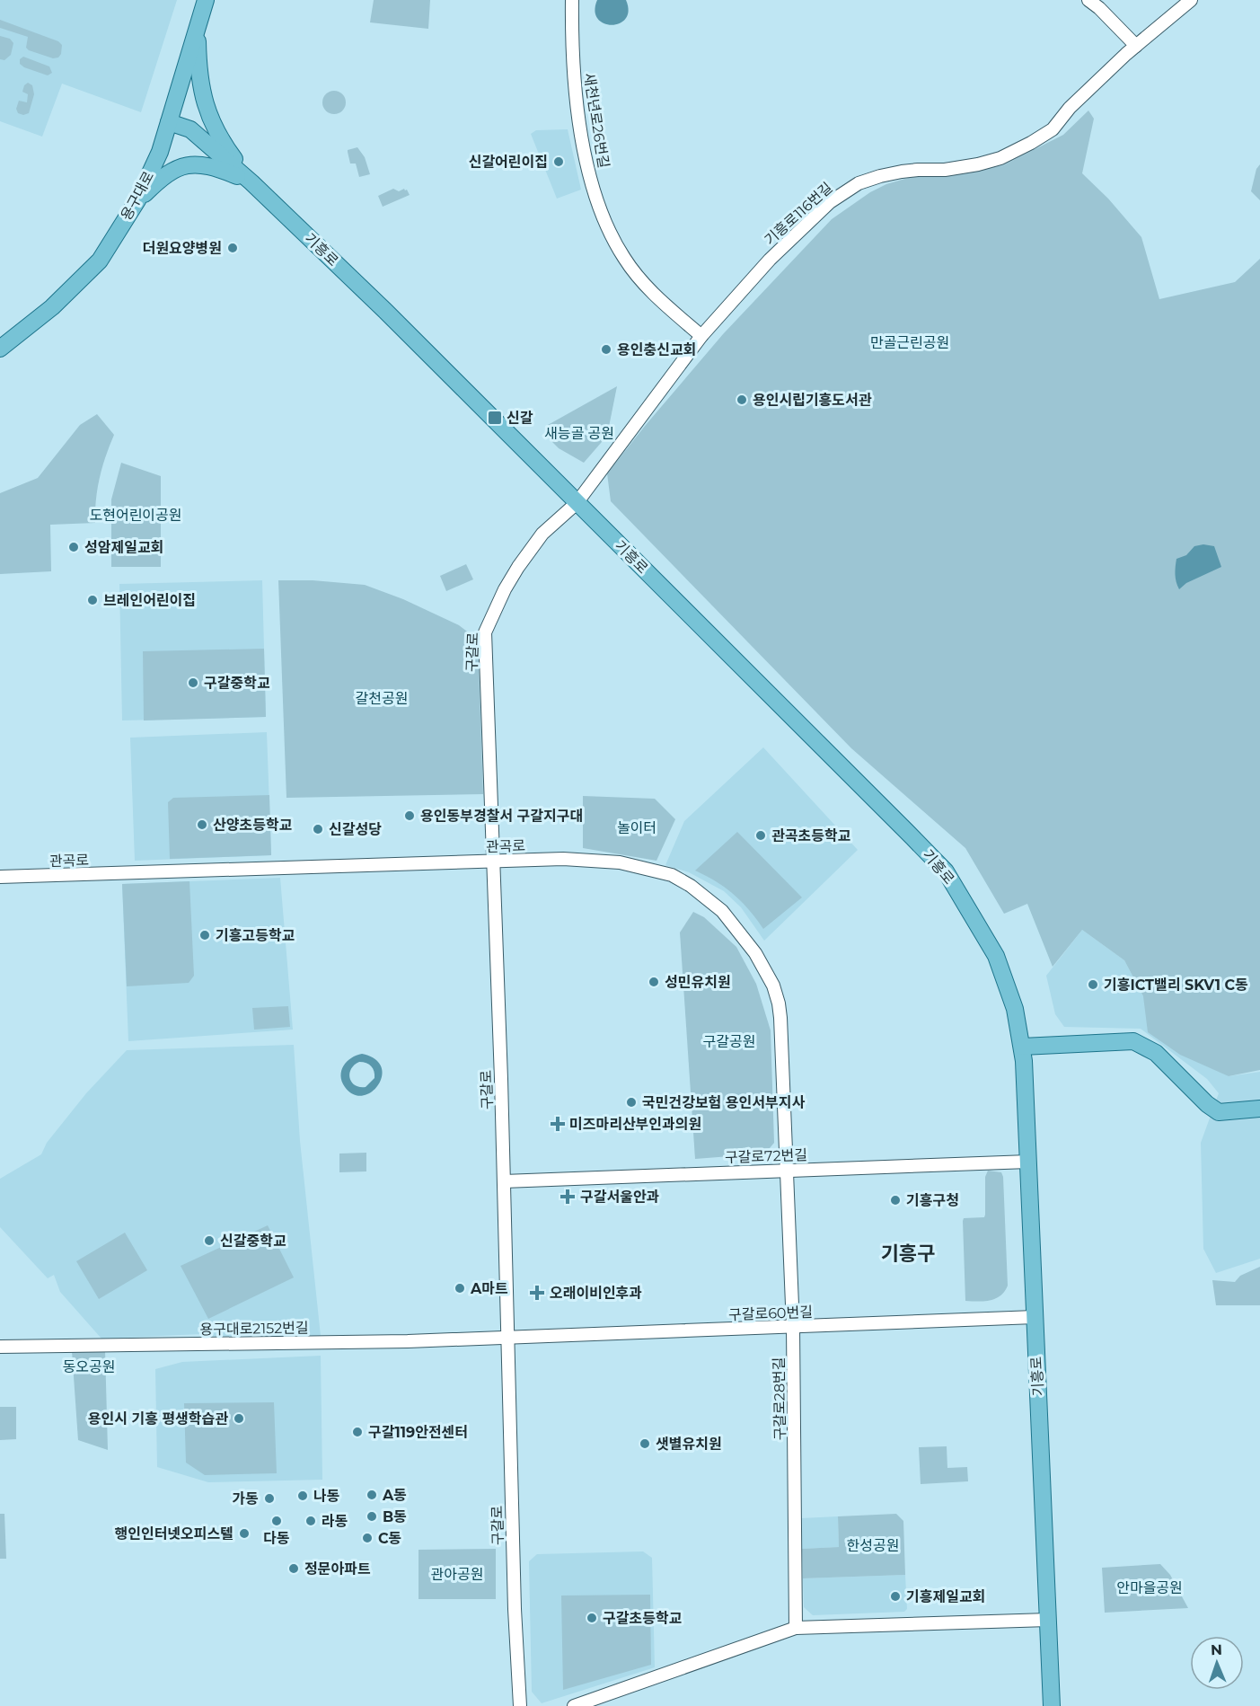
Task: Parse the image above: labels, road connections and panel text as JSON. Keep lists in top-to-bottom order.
{
  "streets": {
    "main road": ["용구대로", "기흥로"],
    "street": [
      "새천년로26번길",
      "기흥로116번길",
      "구갈로",
      "관곡로",
      "구갈로72번길",
      "구갈로60번길",
      "용구대로2152번길",
      "구갈로28번길"
    ]
  },
  "crossings": [
    ["새천년로26번길", "기흥로116번길"],
    ["용구대로", "기흥로"],
    ["기흥로116번길", "기흥로"],
    ["기흥로116번길", "구갈로"],
    ["기흥로", "구갈로"],
    ["기흥로", "구갈로72번길"],
    ["기흥로", "구갈로60번길"],
    ["구갈로", "관곡로"],
    ["구갈로", "구갈로72번길"],
    ["구갈로", "구갈로60번길"],
    ["구갈로", "용구대로2152번길"],
    ["관곡로", "구갈로72번길"],
    ["관곡로", "구갈로28번길"],
    ["구갈로72번길", "구갈로28번길"],
    ["구갈로60번길", "용구대로2152번길"],
    ["구갈로60번길", "구갈로28번길"]
  ],
  "districts": ["기흥구"],
  "parks": [
    "만골근린공원",
    "새능골 공원",
    "도현어린이공원",
    "갈천공원",
    "놀이터",
    "구갈공원",
    "동오공원",
    "한성공원",
    "관아공원",
    "안마을공원"
  ],
  "places": {
    "other": [
      "신갈어린이집",
      "더원요양병원",
      "용인충신교회",
      "용인시립기흥도서관",
      "성암제일교회",
      "브레인어린이집",
      "구갈중학교",
      "용인동부경찰서 구갈지구대",
      "산양초등학교",
      "신갈성당",
      "관곡초등학교",
      "기흥고등학교",
      "성민유치원",
      "기흥ICT밸리 SKV1 C동",
      "국민건강보험 용인서부지사",
      "기흥구청",
      "신갈중학교",
      "A마트",
      "용인시 기흥 평생학습관",
      "구갈119안전센터",
      "샛별유치원",
      "A동",
      "나동",
      "가동",
      "B동",
      "다동",
      "라동",
      "행인인터넷오피스텔",
      "C동",
      "정문아파트",
      "기흥제일교회",
      "구갈초등학교"
    ],
    "transit": ["신갈"],
    "health": ["미즈마리산부인과의원", "구갈서울안과", "오래이비인후과"]
  },
  "north": "top"
}
